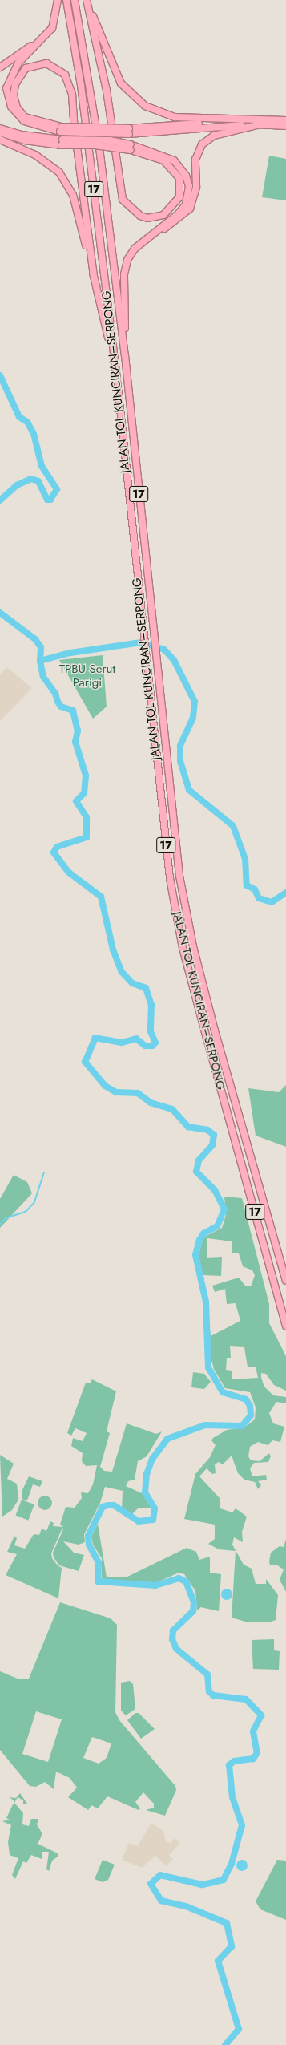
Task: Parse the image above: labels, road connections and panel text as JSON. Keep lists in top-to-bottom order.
{
  "streets": {
    "highway": ["17", "JALAN TOL KUNCIRAN–SERPONG"]
  },
  "parks": ["TPBU Serut Parigi"]
}
